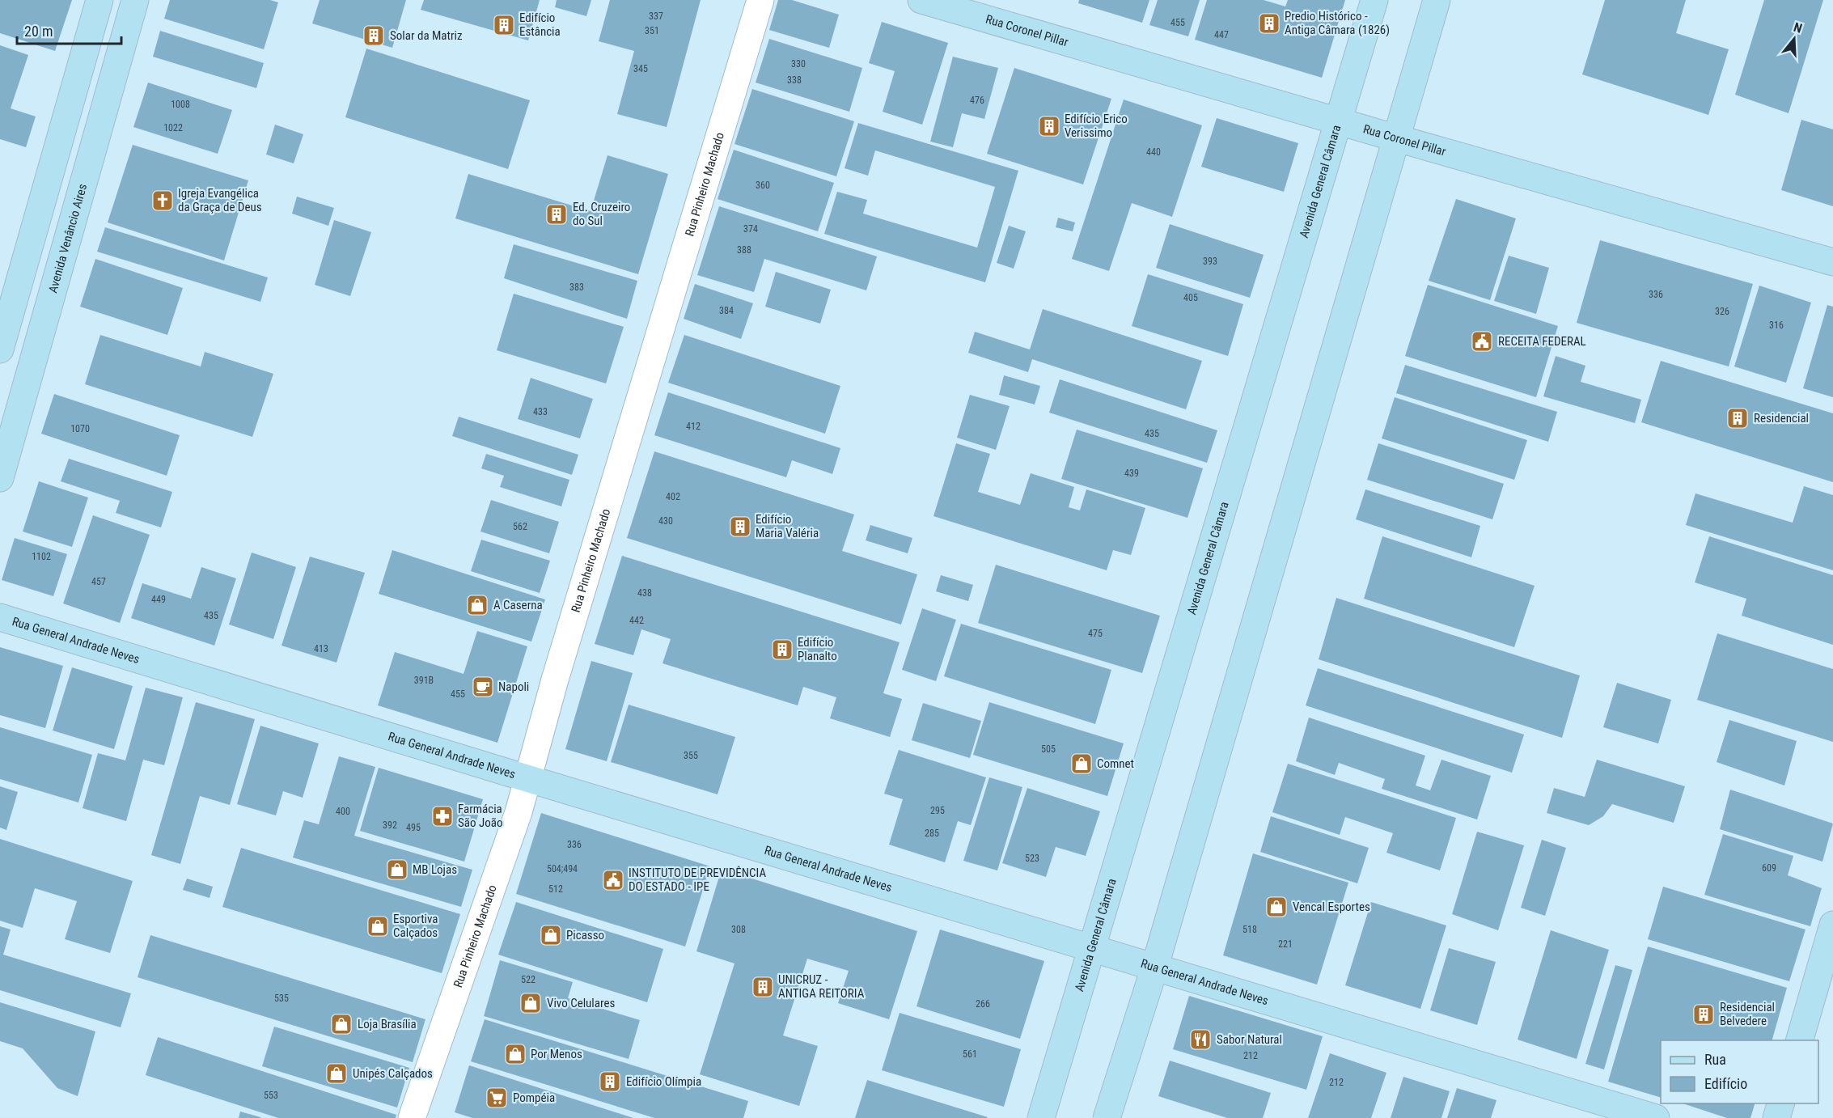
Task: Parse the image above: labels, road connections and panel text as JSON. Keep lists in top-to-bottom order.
{
  "streets": {
    "main road": [
      "Rua Coronel Pillar",
      "Avenida General Câmara",
      "Avenida Venâncio Aires",
      "Rua General Andrade Neves"
    ],
    "street": ["Rua Pinheiro Machado"]
  },
  "crossings": [
    ["Rua Coronel Pillar", "Avenida General Câmara"],
    ["Avenida General Câmara", "Rua General Andrade Neves"],
    ["Rua Pinheiro Machado", "Rua General Andrade Neves"]
  ],
  "places": {
    "building": [
      "Predio Histórico - Antiga Câmara (1826)",
      "Edifício Estância",
      "Solar da Matriz",
      "Edifício Erico Verissimo",
      "Ed. Cruzeiro do Sul",
      "Residencial",
      "Edifício Maria Valéria",
      "Edifício Planalto",
      "UNICRUZ - ANTIGA REITORIA",
      "Residencial Belvedere",
      "Edifício Olímpia"
    ],
    "church": ["Igreja Evangélica da Graça de Deus"],
    "public building": ["RECEITA FEDERAL", "INSTITUTO DE PREVIDÊNCIA DO ESTADO - IPE"],
    "shop": [
      "A Caserna",
      "Comnet",
      "MB Lojas",
      "Vencal Esportes",
      "Esportiva Calçados",
      "Picasso",
      "Vivo Celulares",
      "Loja Brasília",
      "Por Menos",
      "Unipés Calçados"
    ],
    "cafe": ["Napoli"],
    "pharmacy": ["Farmácia São João"],
    "restaurant": ["Sabor Natural"],
    "supermarket": ["Pompéia"]
  },
  "house_numbers": [
    "337",
    "455",
    "351",
    "447",
    "330",
    "345",
    "338",
    "476",
    "1008",
    "1022",
    "440",
    "360",
    "374",
    "388",
    "393",
    "383",
    "336",
    "405",
    "384",
    "326",
    "316",
    "433",
    "412",
    "1070",
    "435",
    "439",
    "402",
    "430",
    "562",
    "1102",
    "457",
    "438",
    "449",
    "435",
    "442",
    "475",
    "413",
    "391B",
    "455",
    "505",
    "355",
    "295",
    "400",
    "392",
    "495",
    "285",
    "336",
    "523",
    "609",
    "504;494",
    "512",
    "308",
    "518",
    "221",
    "522",
    "535",
    "266",
    "561",
    "212",
    "212",
    "553"
  ],
  "legend": ["Rua", "Edifício"],
  "scale_bar": "20 m",
  "north": "top"
}
